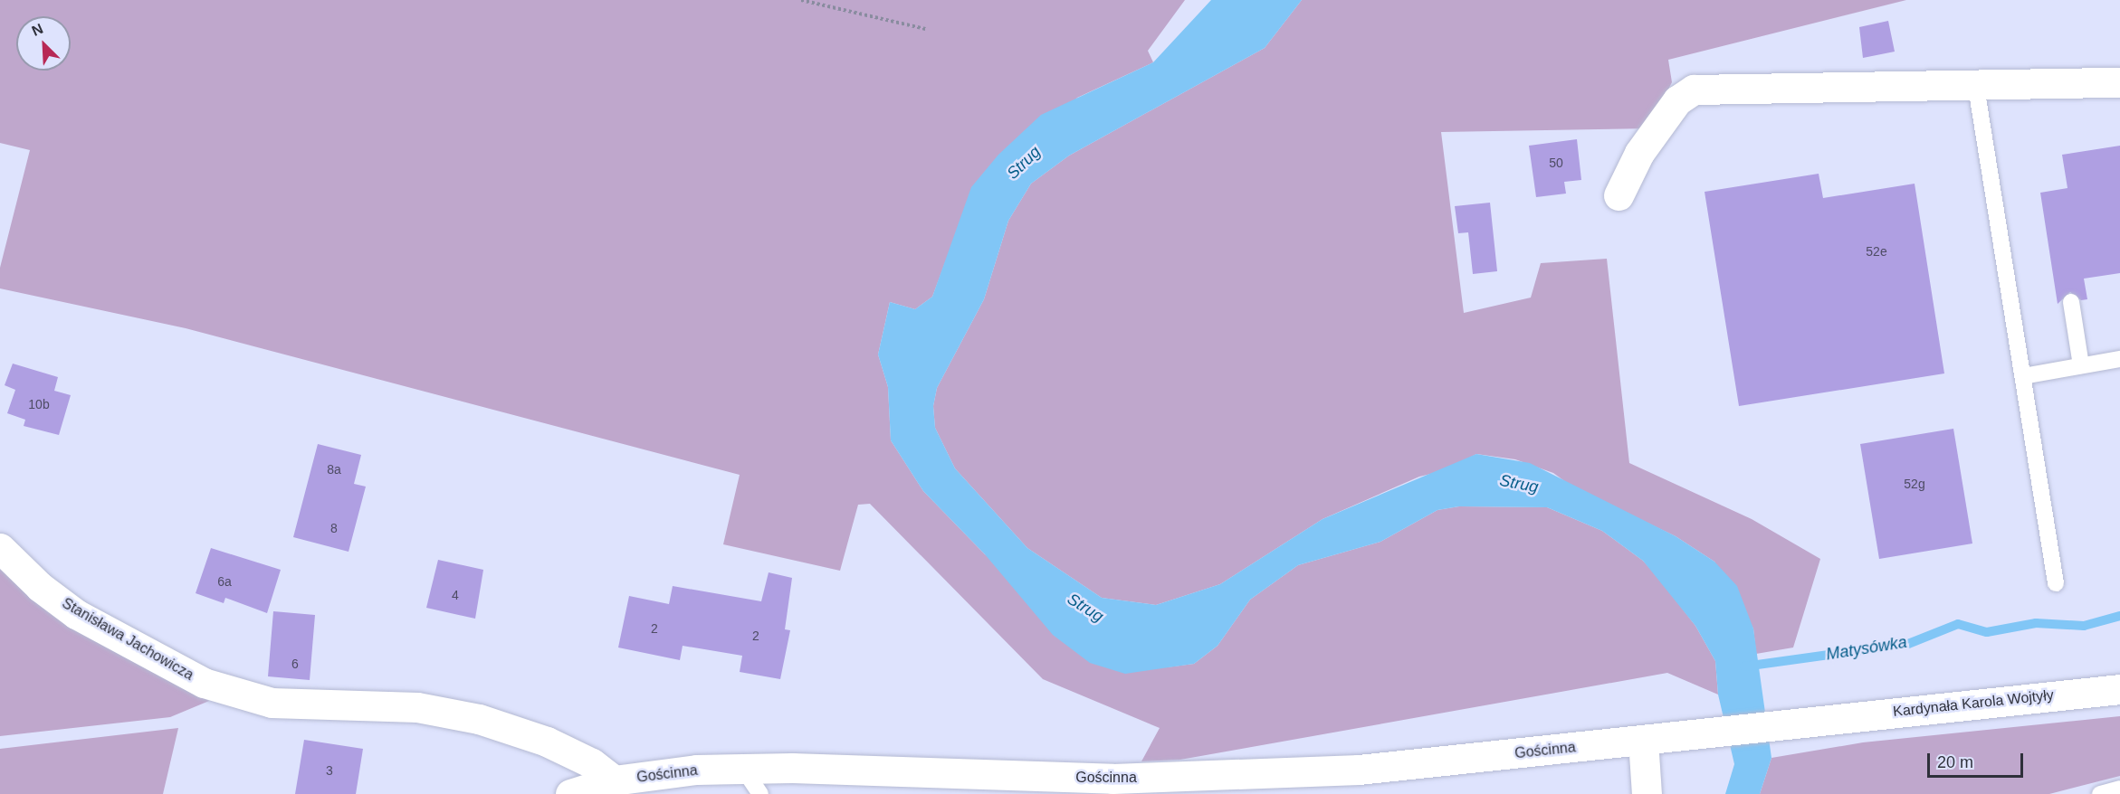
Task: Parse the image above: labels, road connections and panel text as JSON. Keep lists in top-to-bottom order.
{
  "streets": {
    "street": ["Stanisława Jachowicza", "Kardynała Karola Wojtyły", "Gościnna"]
  },
  "crossings": [
    ["Stanisława Jachowicza", "Gościnna"],
    ["Kardynała Karola Wojtyły", "Gościnna"]
  ],
  "water": ["Strug", "Matysówka"],
  "house_numbers": [
    "50",
    "52e",
    "10b",
    "8a",
    "52g",
    "8",
    "6a",
    "4",
    "2",
    "2",
    "6",
    "3"
  ],
  "scale_bar": "20 m",
  "north": "top left"
}
